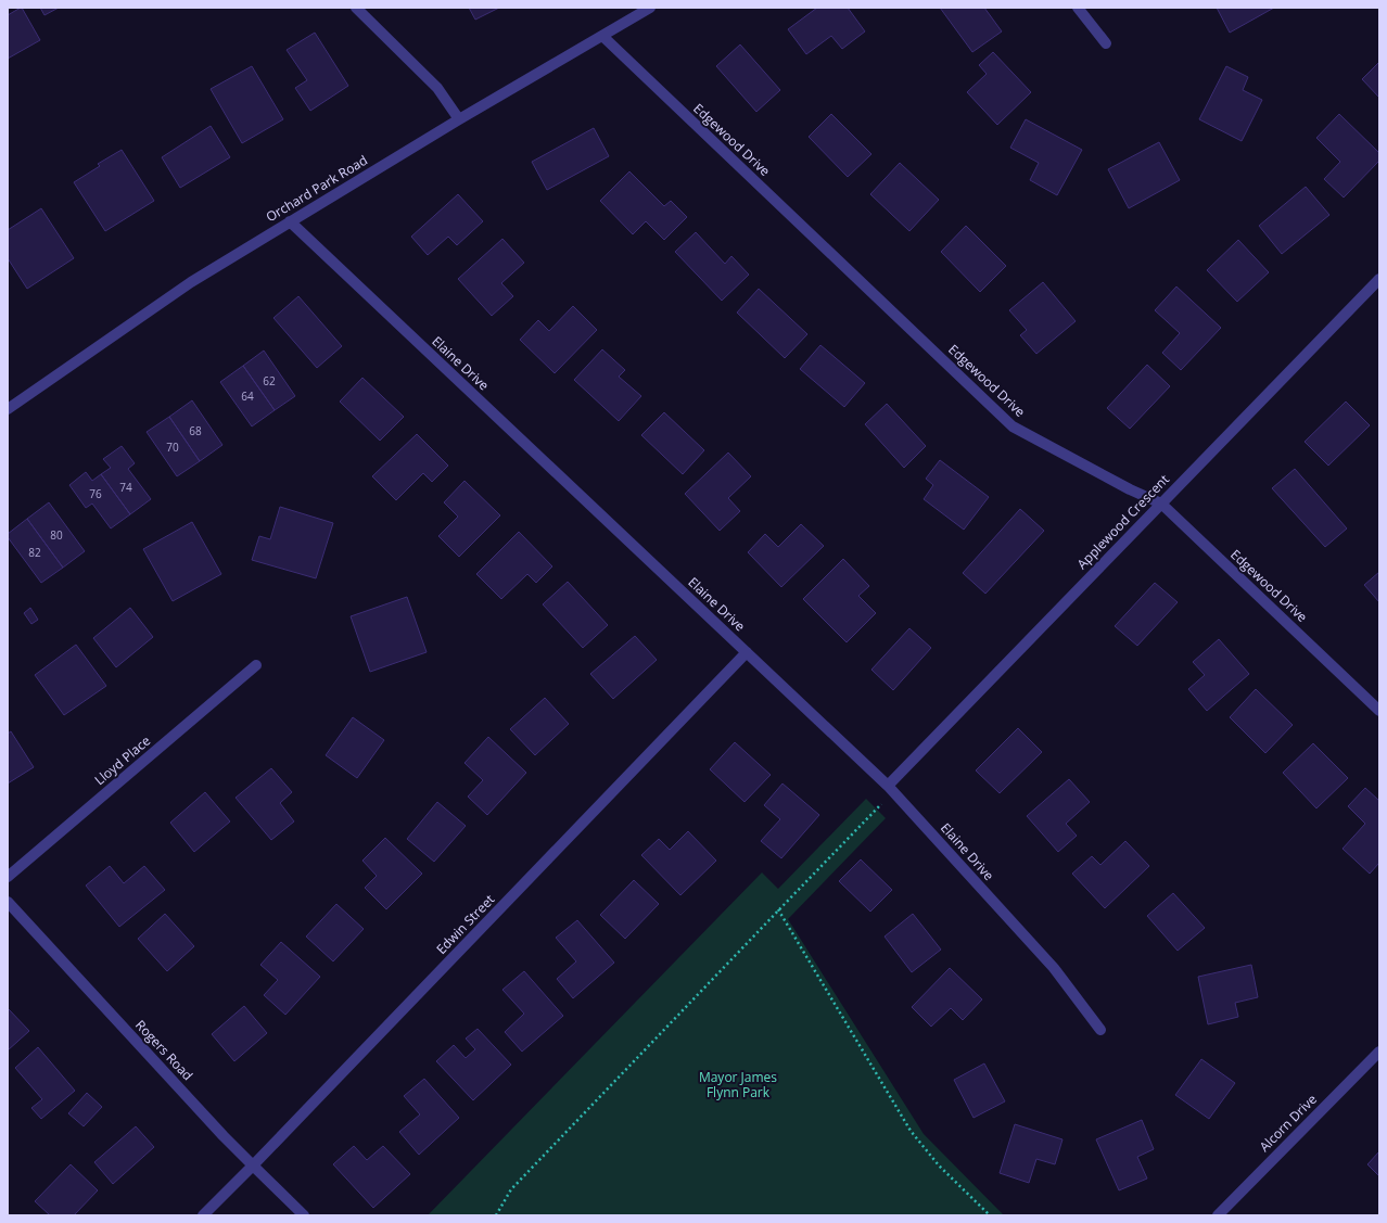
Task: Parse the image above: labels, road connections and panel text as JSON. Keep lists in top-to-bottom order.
{
  "streets": {
    "street": [
      "Edgewood Drive",
      "Orchard Park Road",
      "Elaine Drive",
      "Applewood Crescent",
      "Lloyd Place",
      "Edwin Street",
      "Rogers Road",
      "Alcorn Drive"
    ]
  },
  "crossings": [
    ["Edgewood Drive", "Orchard Park Road"],
    ["Edgewood Drive", "Applewood Crescent"],
    ["Orchard Park Road", "Elaine Drive"],
    ["Elaine Drive", "Applewood Crescent"],
    ["Elaine Drive", "Edwin Street"],
    ["Edwin Street", "Rogers Road"]
  ],
  "parks": ["Mayor James Flynn Park"],
  "house_numbers": [
    "62",
    "64",
    "68",
    "70",
    "74",
    "76",
    "80",
    "82"
  ]
}
